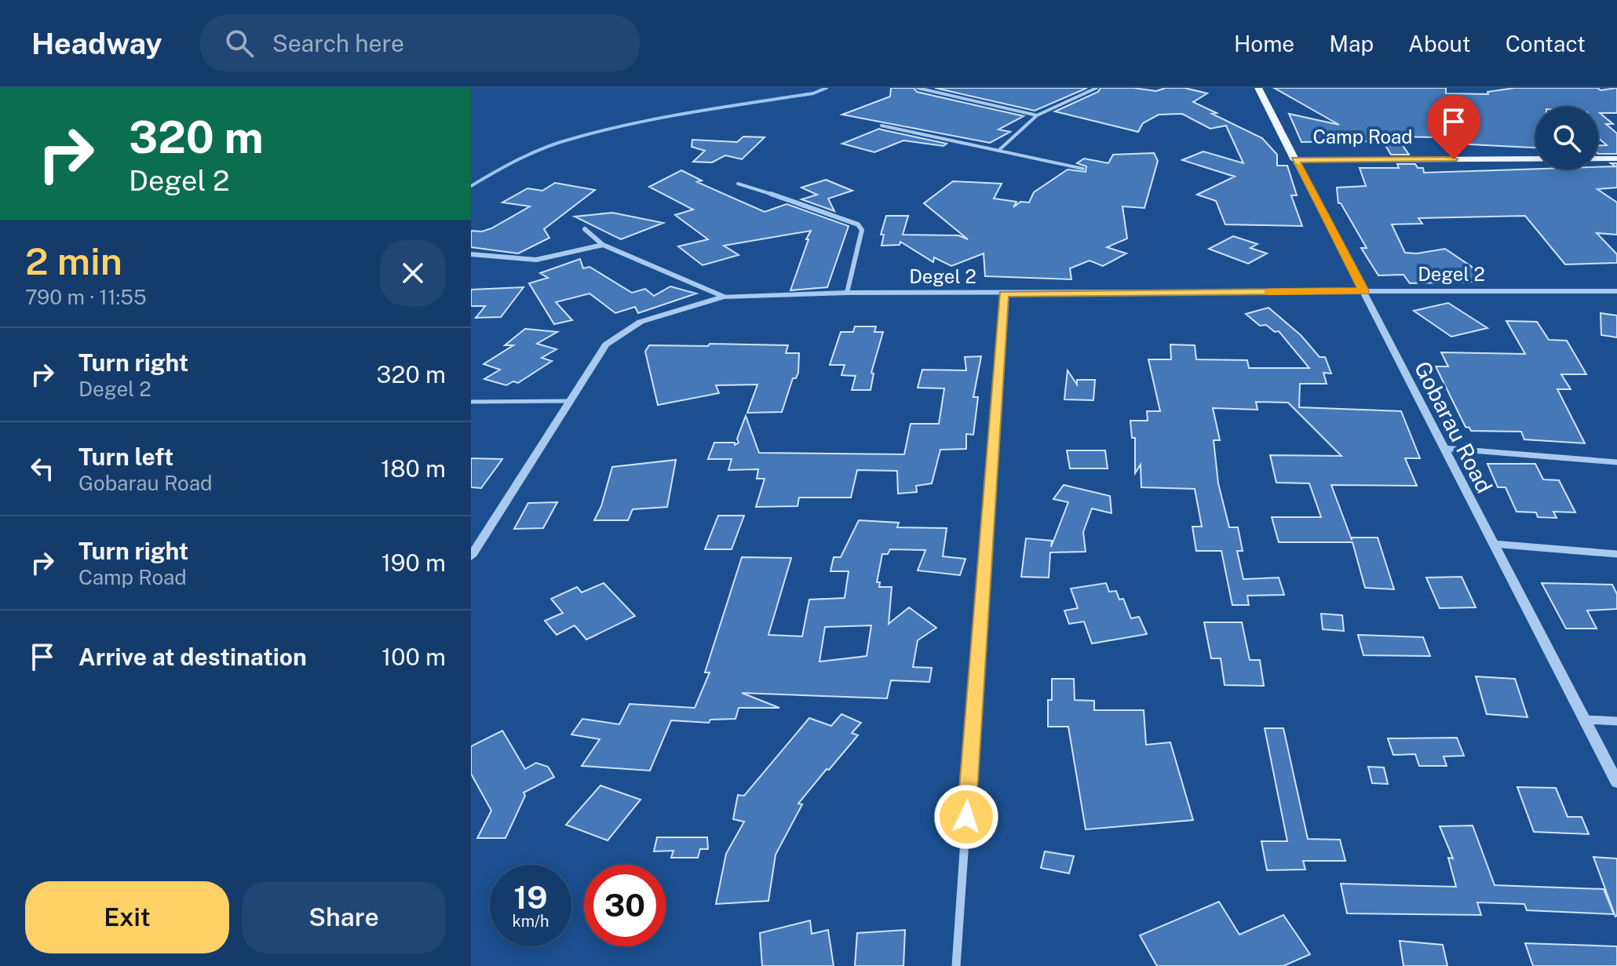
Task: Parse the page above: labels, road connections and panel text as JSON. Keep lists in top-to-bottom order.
{
  "streets": {
    "main road": ["Camp Road", "Gobarau Road"],
    "street": ["Degel 2"]
  },
  "crossings": [
    ["Camp Road", "Gobarau Road"],
    ["Degel 2", "Gobarau Road"]
  ],
  "page": {
    "header": "Headway",
    "search": "Search here",
    "nav": [
      "Home",
      "Map",
      "About",
      "Contact"
    ],
    "turn": ["320 m", "Degel 2"],
    "heading": ["2 min", "790 m · 11:55"],
    "list": [
      {
        "name": "Turn right",
        "note": "Degel 2",
        "value": "320 m"
      },
      {
        "name": "Turn left",
        "note": "Gobarau Road",
        "value": "180 m"
      },
      {
        "name": "Turn right",
        "note": "Camp Road",
        "value": "190 m"
      },
      {
        "name": "Arrive at destination",
        "value": "100 m"
      }
    ],
    "speed": "19 km/h",
    "limit": "30",
    "buttons": ["Exit", "Share"]
  }
}
